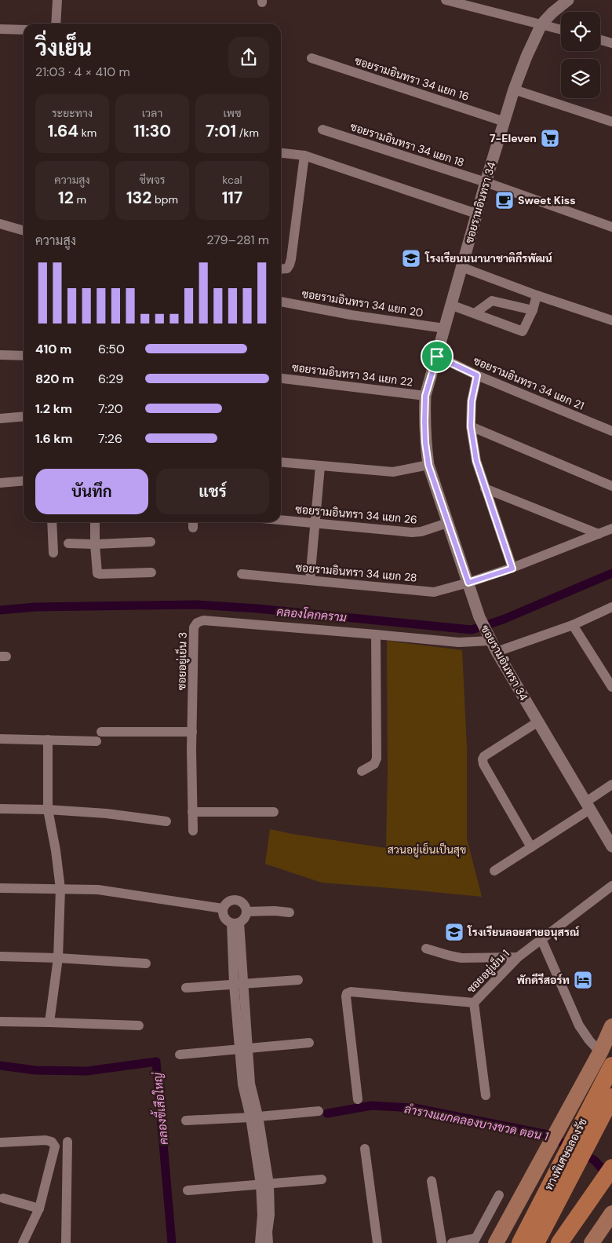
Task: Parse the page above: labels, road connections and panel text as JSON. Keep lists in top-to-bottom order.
{
  "streets": {
    "highway": ["ทางพิเศษฉลองรัช"],
    "street": [
      "ซอยรามอินทรา 34 แยก 16",
      "ซอยรามอินทรา 34 แยก 18",
      "ซอยรามอินทรา 34",
      "ซอยรามอินทรา 34 แยก 20",
      "ซอยรามอินทรา 34 แยก 22",
      "ซอยรามอินทรา 34 แยก 21",
      "ซอยรามอินทรา 34 แยก 26",
      "ซอยรามอินทรา 34 แยก 28",
      "ซอยอยู่เย็น 3",
      "ซอยอยู่เย็น 1"
    ]
  },
  "crossings": [
    ["ซอยรามอินทรา 34 แยก 16", "ซอยรามอินทรา 34"],
    ["ซอยรามอินทรา 34 แยก 18", "ซอยรามอินทรา 34"],
    ["ซอยรามอินทรา 34", "ซอยรามอินทรา 34 แยก 20"],
    ["ซอยรามอินทรา 34", "ซอยรามอินทรา 34 แยก 22"],
    ["ซอยรามอินทรา 34", "ซอยรามอินทรา 34 แยก 21"],
    ["ซอยรามอินทรา 34", "ซอยรามอินทรา 34 แยก 26"],
    ["ซอยรามอินทรา 34", "ซอยรามอินทรา 34 แยก 28"],
    ["ซอยรามอินทรา 34", "ซอยอยู่เย็น 3"]
  ],
  "water": ["คลองโคกคราม", "คลองขี้เสือใหญ่", "ลำรางแยกคลองบางขวด ตอน 1"],
  "parks": ["สวนอยู่เย็นเป็นสุข"],
  "places": {
    "supermarket": ["7-Eleven"],
    "cafe": ["Sweet Kiss"],
    "school or university": ["โรงเรียนนนานาชาติกีรพัฒน์", "โรงเรียนลอยสายอนุสรณ์"],
    "hotel": ["พักดีรีสอร์ท"]
  },
  "page": {
    "heading": ["วิ่งเย็น", "21:03 · 4 × 410 m"],
    "stats": [
      ["ระยะทาง", "1.64 km"],
      ["เวลา", "11:30"],
      ["เพซ", "7:01 /km"],
      ["ความสูง", "12 m"],
      ["ชีพจร", "132 bpm"],
      ["kcal", "117"]
    ],
    "chart": ["ความสูง", "279–281 m"],
    "list": [
      {
        "name": "410 m",
        "note": "6:50"
      },
      {
        "name": "820 m",
        "note": "6:29"
      },
      {
        "name": "1.2 km",
        "note": "7:20"
      },
      {
        "name": "1.6 km",
        "note": "7:26"
      }
    ],
    "buttons": ["บันทึก", "แชร์"]
  }
}
